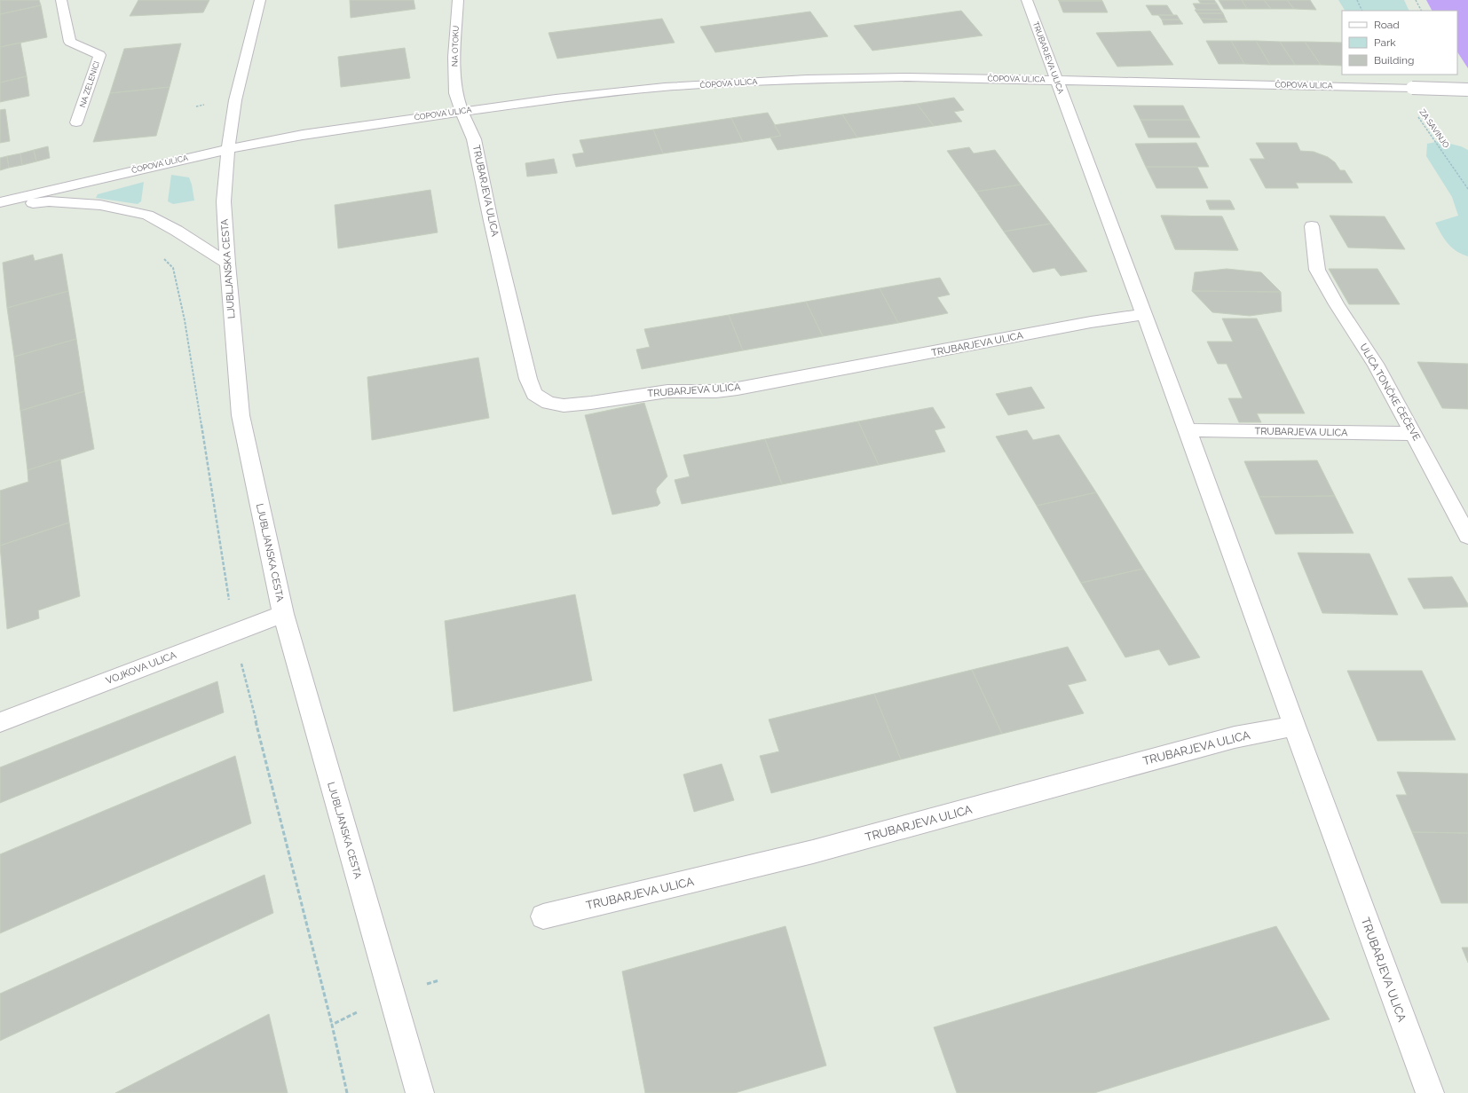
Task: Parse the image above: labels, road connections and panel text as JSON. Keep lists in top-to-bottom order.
{
  "streets": {
    "street": [
      "NA OTOKU",
      "TRUBARJEVA ULICA",
      "ČOPOVA ULICA",
      "NA ZELENICI",
      "LJUBLJANSKA CESTA",
      "ULICA TONČKE ČEČEVE",
      "VOJKOVA ULICA"
    ],
    "path": ["ZA SAVINJO"]
  },
  "crossings": [
    ["NA OTOKU", "TRUBARJEVA ULICA"],
    ["NA OTOKU", "ČOPOVA ULICA"],
    ["TRUBARJEVA ULICA", "ČOPOVA ULICA"],
    ["TRUBARJEVA ULICA", "ULICA TONČKE ČEČEVE"],
    ["ČOPOVA ULICA", "ZA SAVINJO"],
    ["ČOPOVA ULICA", "LJUBLJANSKA CESTA"],
    ["LJUBLJANSKA CESTA", "VOJKOVA ULICA"]
  ],
  "legend": ["Road", "Park", "Building"]
}
